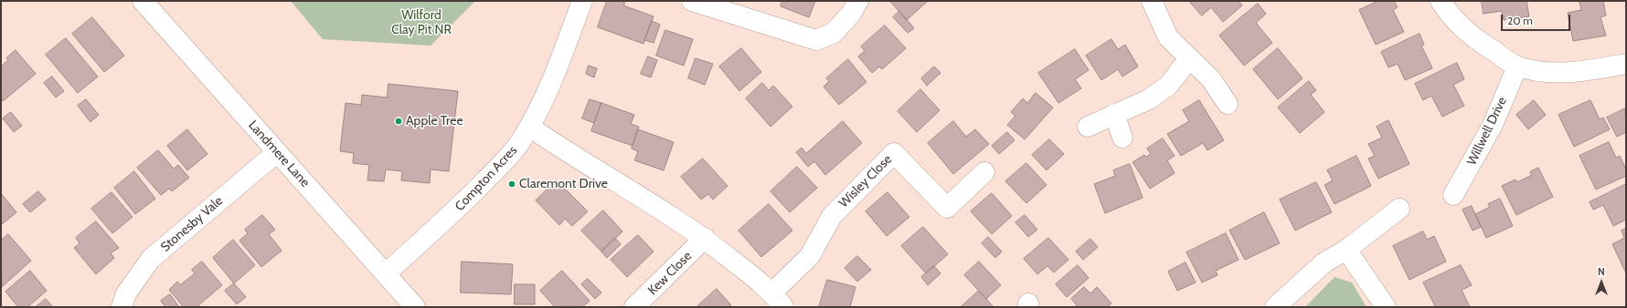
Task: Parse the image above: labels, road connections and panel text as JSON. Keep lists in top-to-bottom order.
{
  "streets": {
    "street": [
      "Willwell Drive",
      "Landmere Lane",
      "Compton Acres",
      "Wisley Close",
      "Stonesby Vale",
      "Kew Close"
    ]
  },
  "crossings": [
    ["Landmere Lane", "Compton Acres"],
    ["Landmere Lane", "Stonesby Vale"]
  ],
  "parks": ["Wilford Clay Pit NR"],
  "places": ["Apple Tree", "Claremont Drive"],
  "scale_bar": "20 m",
  "north": "top"
}
